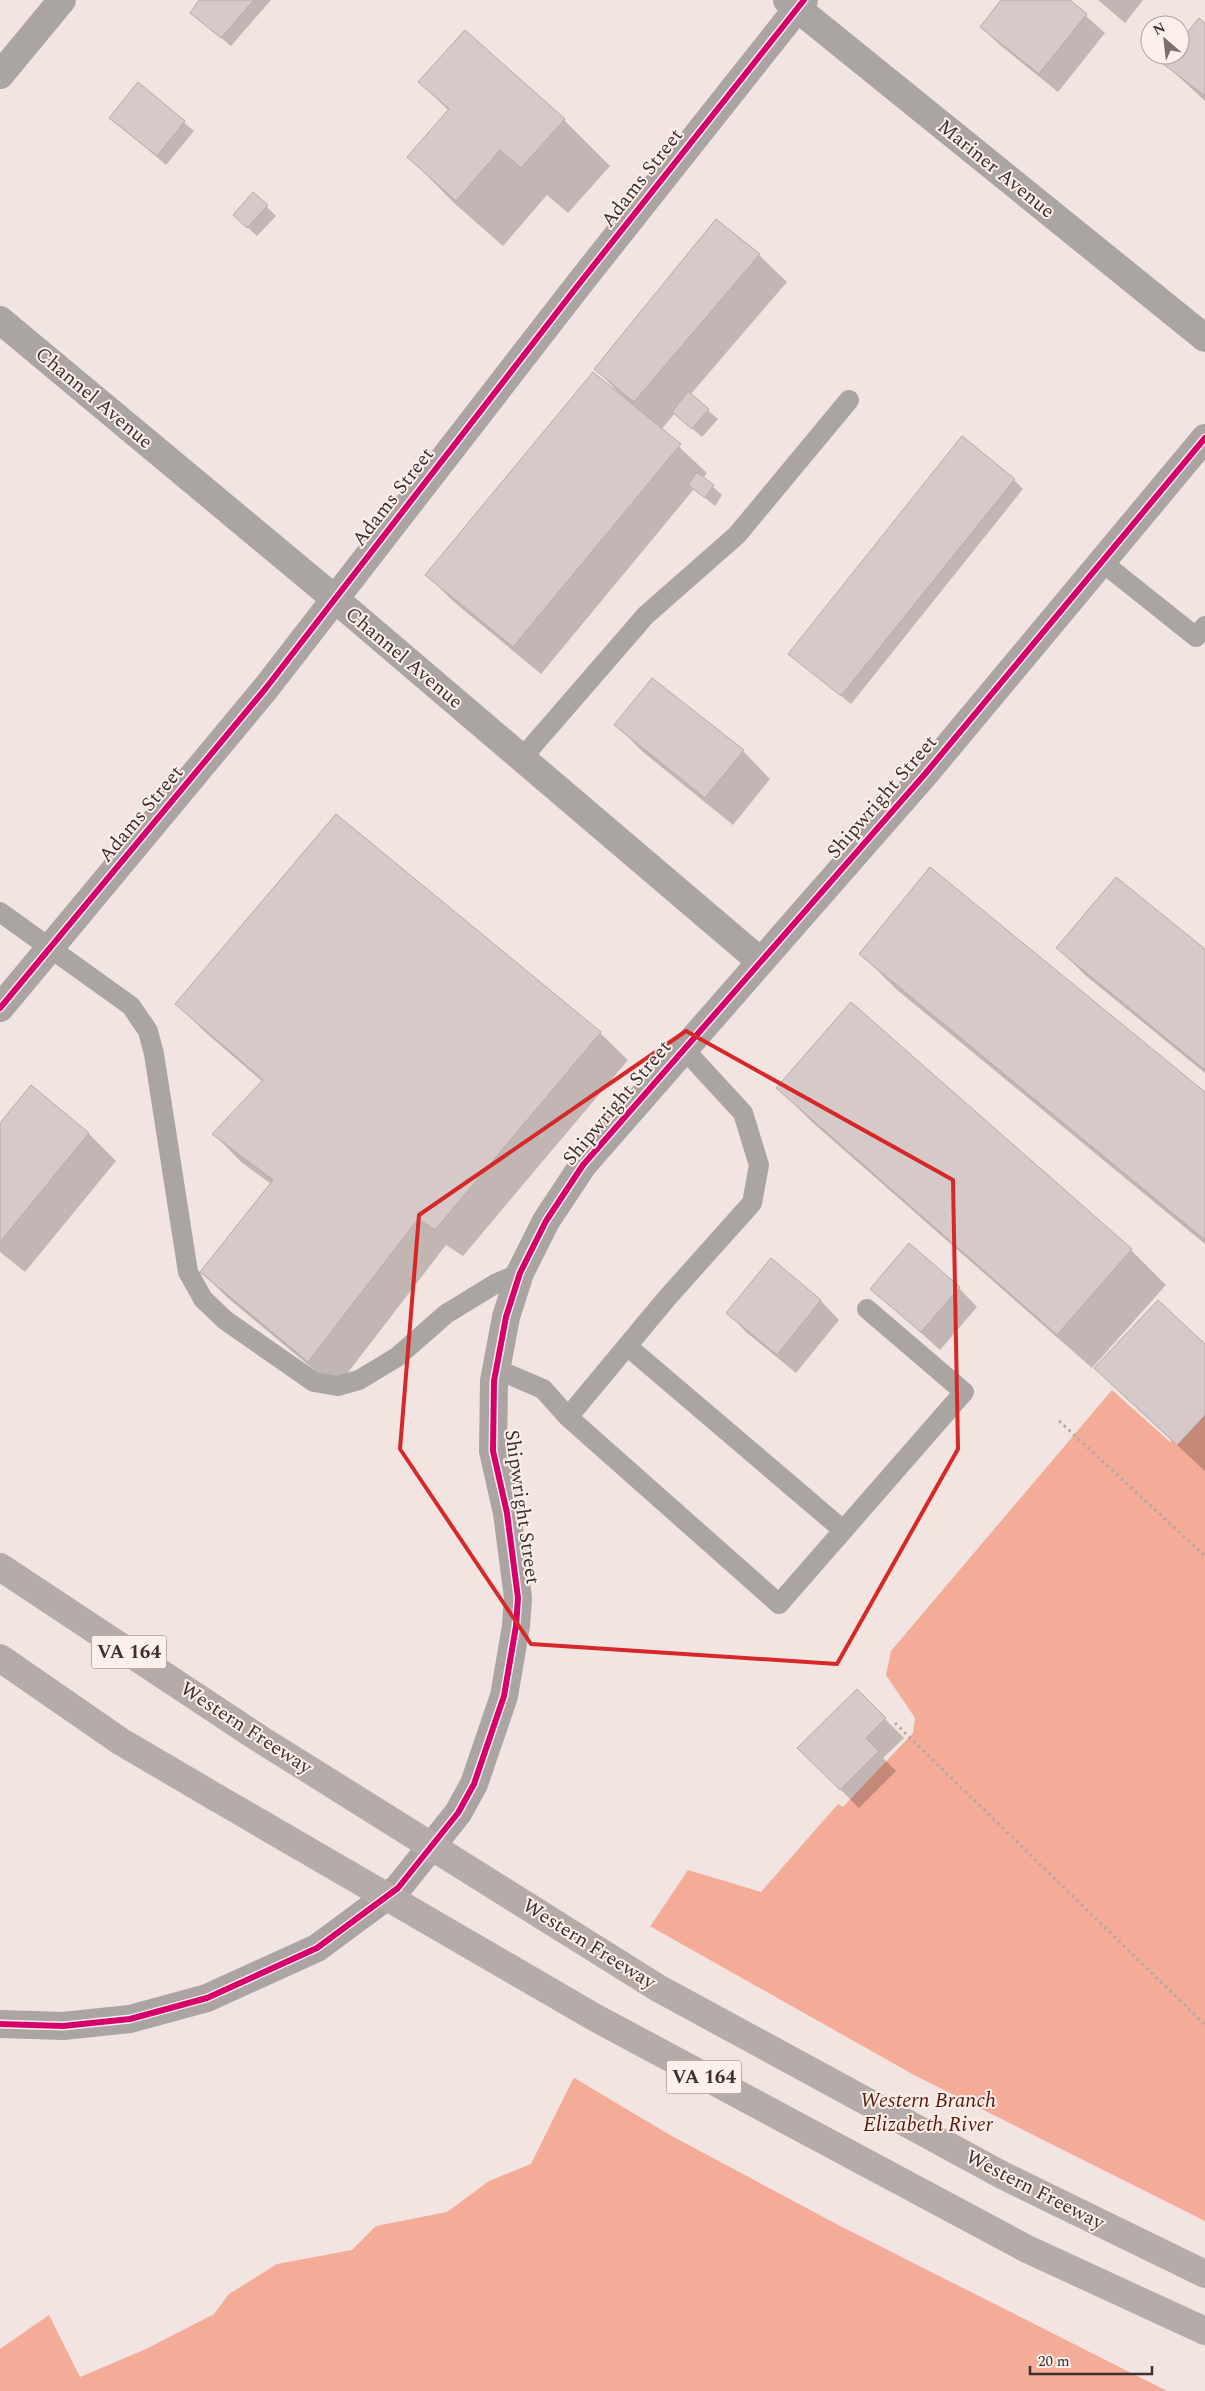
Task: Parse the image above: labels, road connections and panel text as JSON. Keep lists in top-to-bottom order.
{
  "streets": {
    "highway": ["VA 164", "Western Freeway"],
    "street": [
      "Mariner Avenue",
      "Adams Street",
      "Channel Avenue",
      "Shipwright Street"
    ]
  },
  "crossings": [
    ["Mariner Avenue", "Adams Street"],
    ["Adams Street", "Channel Avenue"],
    ["Channel Avenue", "Shipwright Street"]
  ],
  "water": ["Western Branch Elizabeth River"],
  "scale_bar": "20 m",
  "north": "top left"
}
